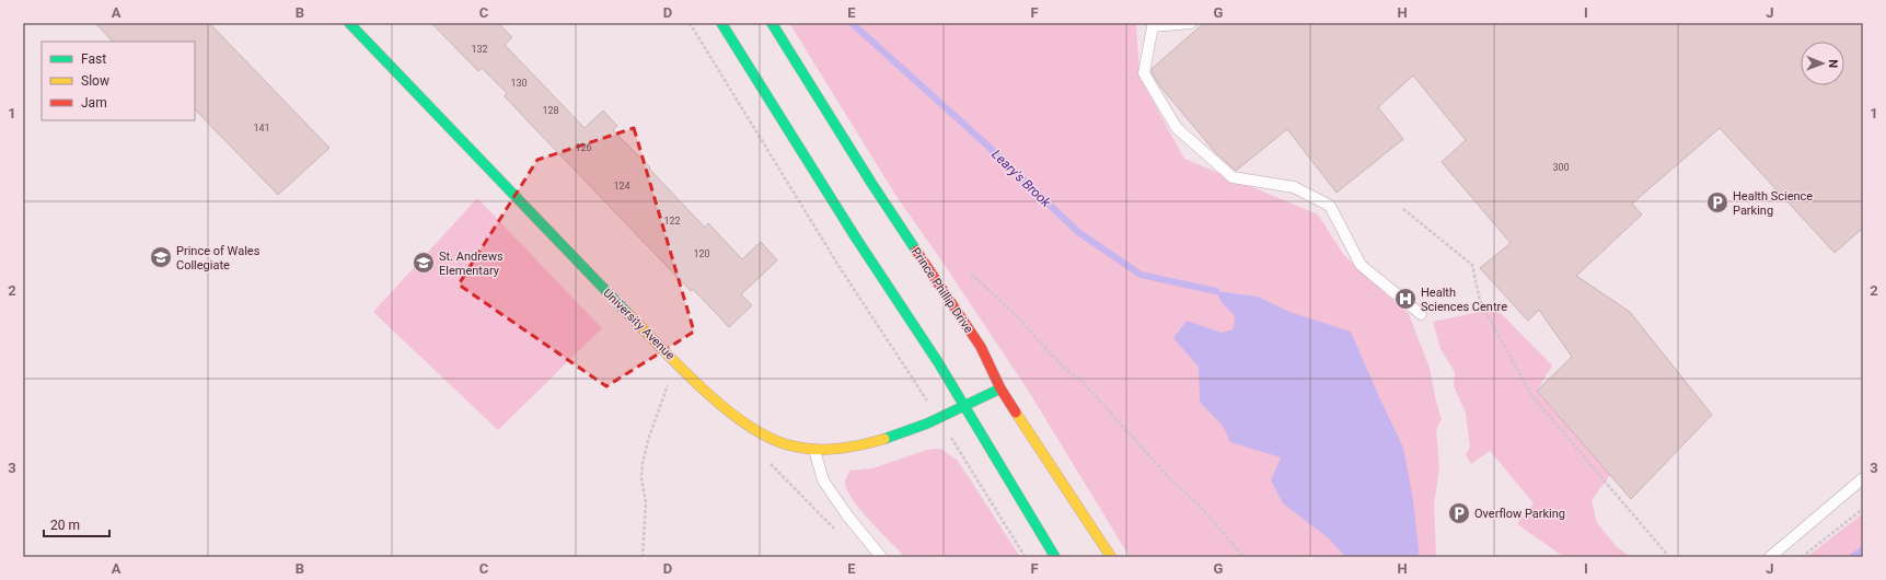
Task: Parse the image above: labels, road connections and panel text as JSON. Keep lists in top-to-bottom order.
{
  "streets": {
    "main road": ["Prince Phillip Drive", "University Avenue"]
  },
  "crossings": [
    ["Prince Phillip Drive", "University Avenue"]
  ],
  "water": ["Leary's Brook"],
  "places": {
    "parking": ["Health Science Parking", "Overflow Parking"],
    "school or university": ["Prince of Wales Collegiate", "St. Andrews Elementary"],
    "hospital": ["Health Sciences Centre"]
  },
  "house_numbers": [
    "132",
    "130",
    "128",
    "141",
    "126",
    "300",
    "124",
    "122",
    "120"
  ],
  "legend": ["Fast", "Slow", "Jam"],
  "scale_bar": "20 m",
  "north": "right",
  "grid": {
    "columns": [
      "A",
      "B",
      "C",
      "D",
      "E",
      "F",
      "G",
      "H",
      "I",
      "J"
    ],
    "rows": ["1", "2", "3"]
  }
}
